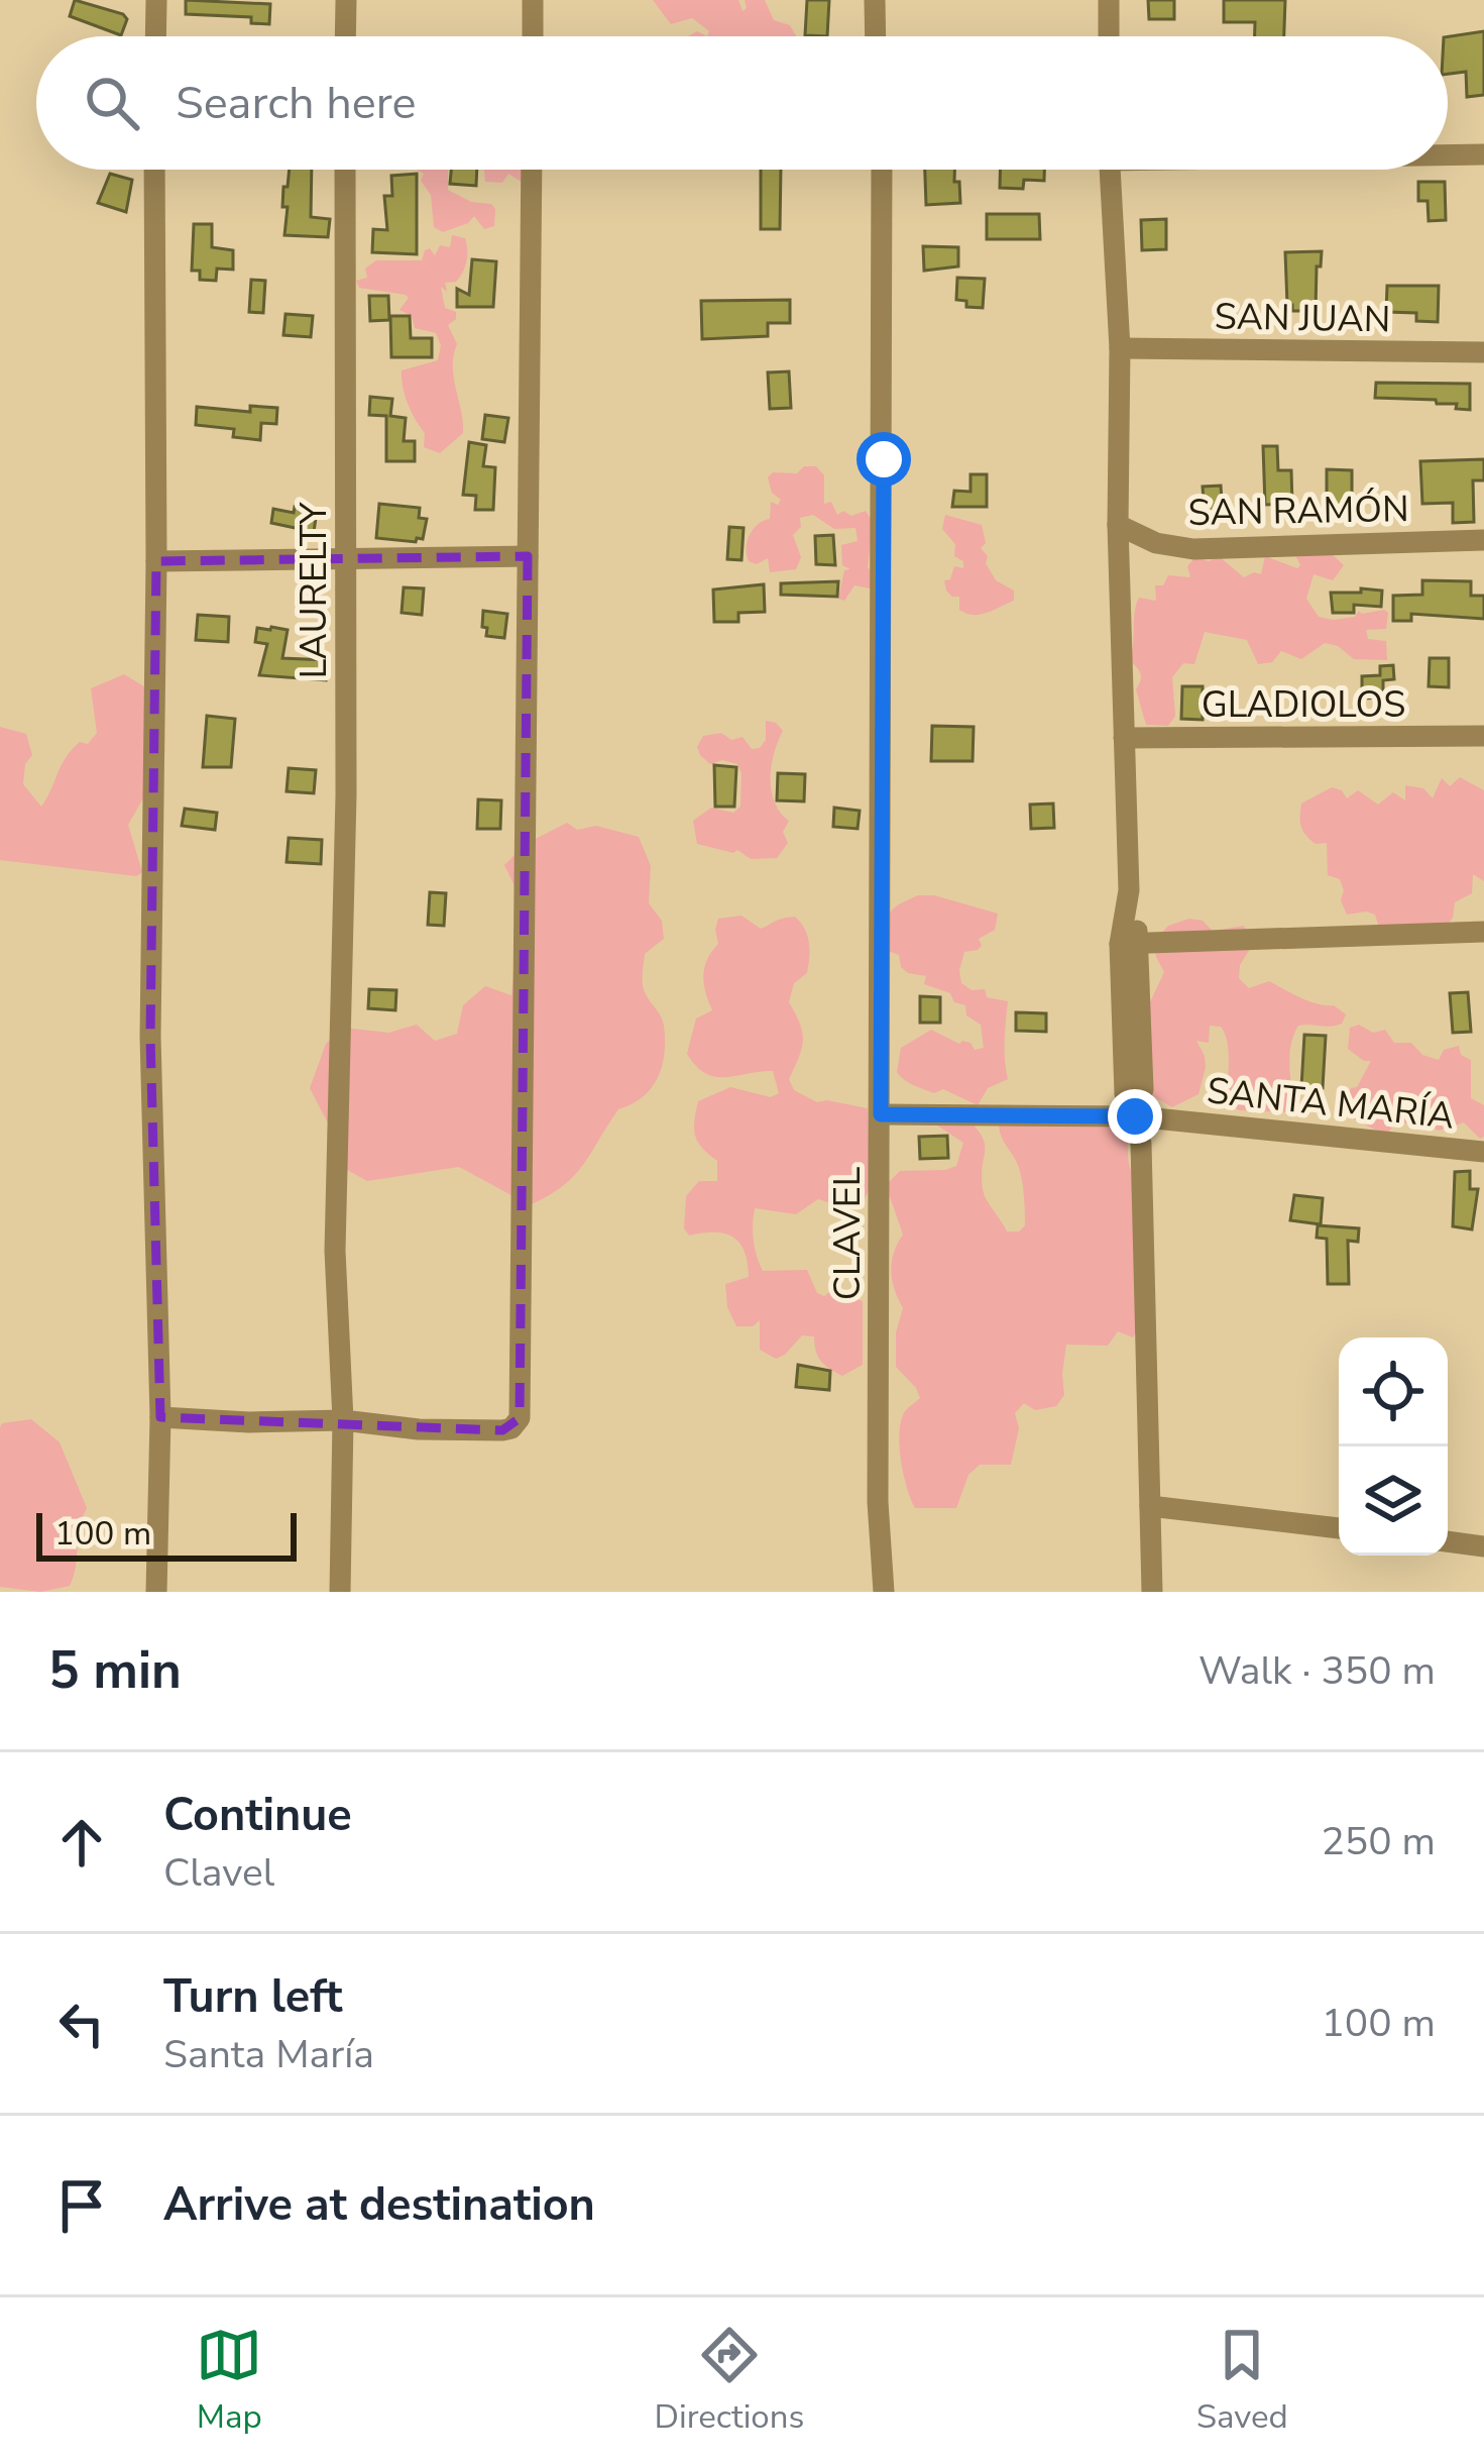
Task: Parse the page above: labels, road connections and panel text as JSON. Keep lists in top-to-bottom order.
{
  "streets": {
    "street": [
      "SAN JUAN",
      "SAN RAMÓN",
      "LAURELTY",
      "GLADIOLOS",
      "SANTA MARÍA",
      "CLAVEL"
    ]
  },
  "crossings": [
    ["SANTA MARÍA", "CLAVEL"]
  ],
  "scale_bar": "100 m",
  "page": {
    "search": "Search here",
    "scale": "100 m",
    "heading": ["5 min", "Walk · 350 m"],
    "list": [
      ["Continue", "Clavel", "250 m"],
      ["Turn left", "Santa María", "100 m"],
      "Arrive at destination"
    ],
    "nav": ["Map", "Directions", "Saved"]
  }
}
